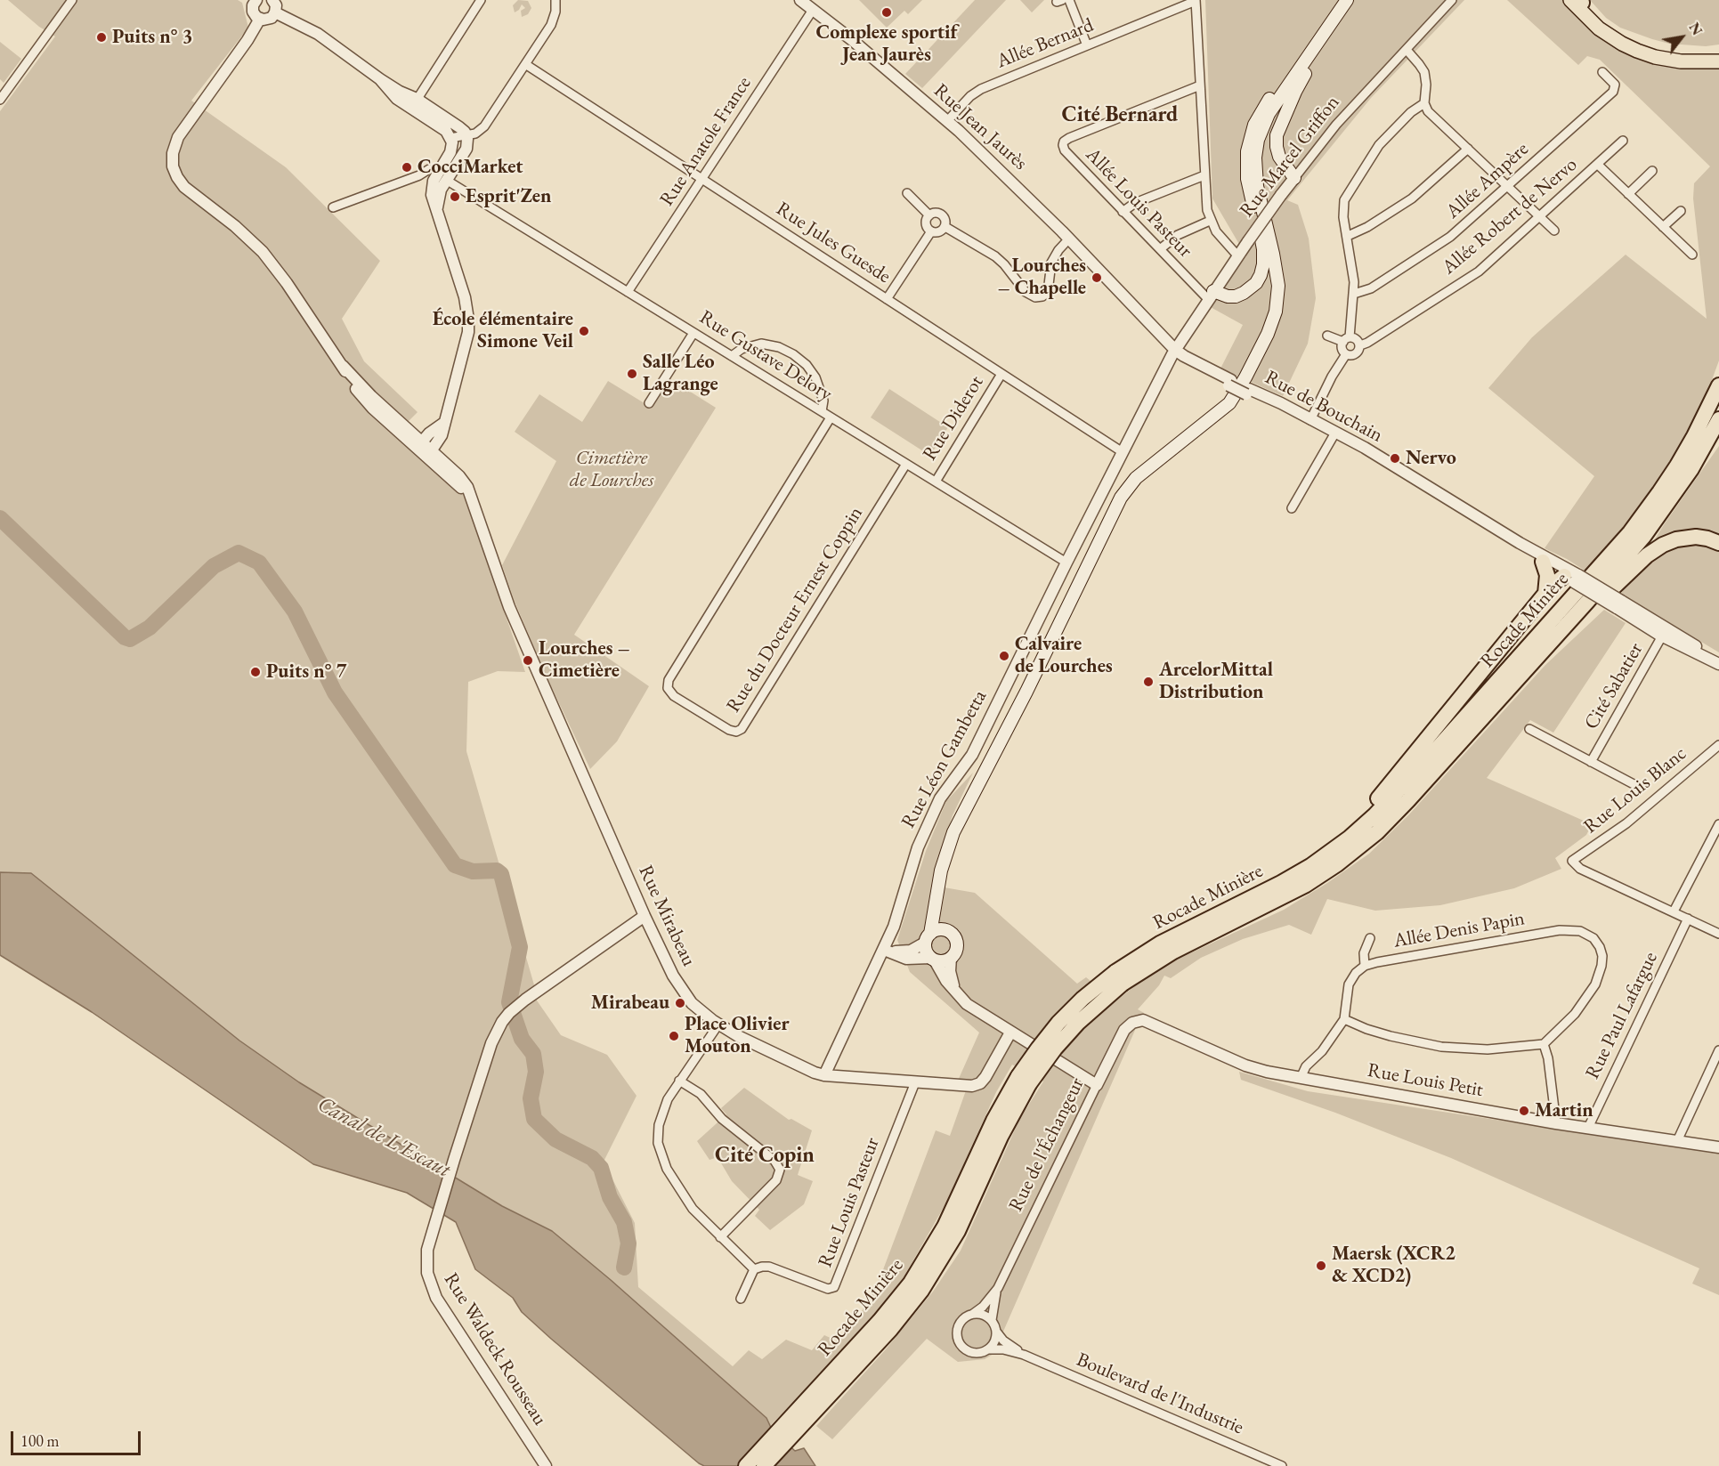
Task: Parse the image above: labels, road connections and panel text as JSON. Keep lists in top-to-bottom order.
{
  "streets": {
    "highway": ["Rocade Minière"],
    "street": [
      "Allée Bernard",
      "Rue Jean Jaurès",
      "Rue Anatole France",
      "Rue Marcel Griffon",
      "Allée Ampère",
      "Allée Louis Pasteur",
      "Allée Robert de Nervo",
      "Rue Jules Guesde",
      "Rue Gustave Delory",
      "Rue de Bouchain",
      "Rue Diderot",
      "Rue du Docteur Ernest Coppin",
      "Cité Sabatier",
      "Rue Léon Gambetta",
      "Rue Louis Blanc",
      "Rue Mirabeau",
      "Allée Denis Papin",
      "Rue Paul Lafargue",
      "Rue Louis Petit",
      "Rue de l'Échangeur",
      "Rue Louis Pasteur",
      "Rue Waldeck Rousseau",
      "Boulevard de l'Industrie"
    ]
  },
  "crossings": [
    ["Allée Bernard", "Rue Jean Jaurès"],
    ["Rue Jean Jaurès", "Rue Anatole France"],
    ["Rue Jean Jaurès", "Rue Marcel Griffon"],
    ["Rue Jean Jaurès", "Rue de Bouchain"],
    ["Rue Jean Jaurès", "Rue Léon Gambetta"],
    ["Rue Anatole France", "Rue Jules Guesde"],
    ["Rue Anatole France", "Rue Gustave Delory"],
    ["Rue Marcel Griffon", "Allée Louis Pasteur"],
    ["Rue Marcel Griffon", "Rue de Bouchain"],
    ["Rue Marcel Griffon", "Rue Léon Gambetta"],
    ["Rue Jules Guesde", "Rue Diderot"],
    ["Rue Jules Guesde", "Rue Léon Gambetta"],
    ["Rue Gustave Delory", "Rue Diderot"],
    ["Rue Gustave Delory", "Rue du Docteur Ernest Coppin"],
    ["Rue Gustave Delory", "Rue Léon Gambetta"],
    ["Rue de Bouchain", "Rue Léon Gambetta"],
    ["Rue Léon Gambetta", "Rue Mirabeau"],
    ["Rue Mirabeau", "Rue Louis Pasteur"],
    ["Rue Mirabeau", "Rue Waldeck Rousseau"],
    ["Rue Paul Lafargue", "Rue Louis Petit"],
    ["Rue Louis Petit", "Rue de l'Échangeur"],
    ["Rue de l'Échangeur", "Boulevard de l'Industrie"]
  ],
  "districts": ["Cité Bernard", "Cité Copin"],
  "water": ["Canal de L'Escaut"],
  "parks": ["Cimetière de Lourches"],
  "places": [
    "Complexe sportif Jean Jaurès",
    "Puits n° 3",
    "CocciMarket",
    "Esprit'Zen",
    "Lourches – Chapelle",
    "École élémentaire Simone Veil",
    "Salle Léo Lagrange",
    "Nervo",
    "Calvaire de Lourches",
    "Lourches – Cimetière",
    "Puits n° 7",
    "ArcelorMittal Distribution",
    "Mirabeau",
    "Place Olivier Mouton",
    "Martin",
    "Maersk (XCR2 & XCD2)"
  ],
  "scale_bar": "100 m",
  "north": "top right"
}
